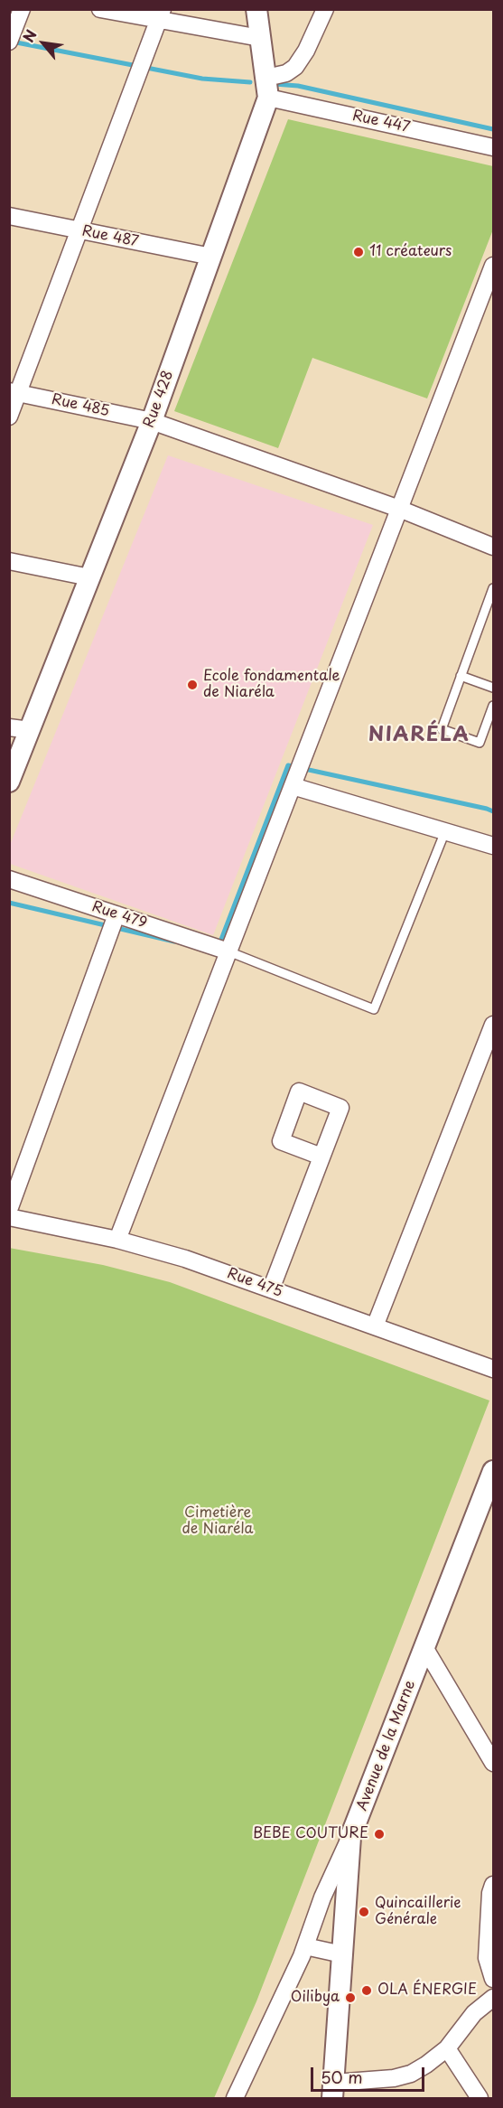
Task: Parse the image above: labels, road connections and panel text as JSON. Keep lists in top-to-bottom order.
{
  "streets": {
    "street": [
      "Rue 447",
      "Rue 487",
      "Rue 428",
      "Rue 485",
      "Rue 479",
      "Rue 475",
      "Avenue de la Marne"
    ]
  },
  "crossings": [
    ["Rue 447", "Rue 428"],
    ["Rue 487", "Rue 428"],
    ["Rue 428", "Rue 485"]
  ],
  "districts": ["NIARÉLA"],
  "parks": ["Cimetière de Niaréla"],
  "places": [
    "11 créateurs",
    "Ecole fondamentale de Niaréla",
    "BEBE COUTURE",
    "Quincaillerie Générale",
    "OLA ÉNERGIE",
    "Oilibya"
  ],
  "scale_bar": "50 m",
  "north": "top left"
}
